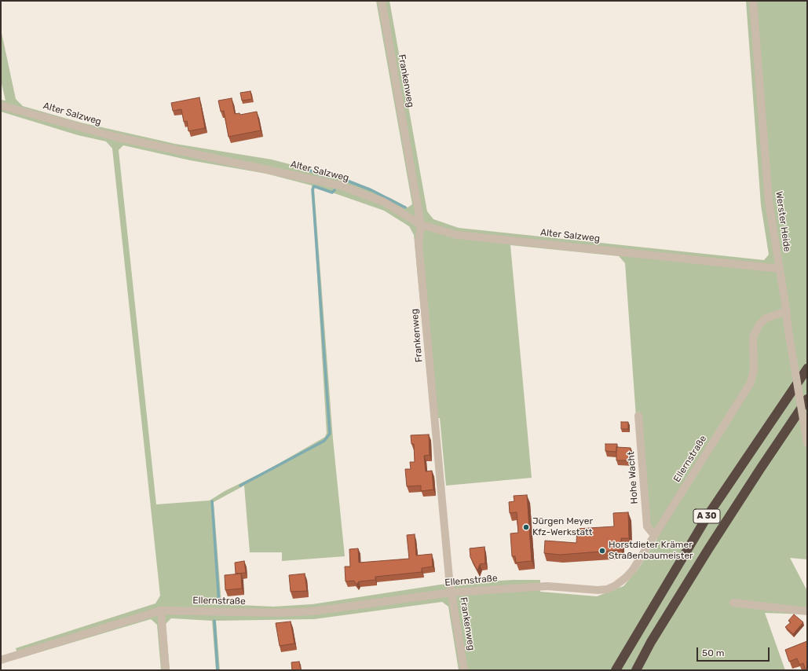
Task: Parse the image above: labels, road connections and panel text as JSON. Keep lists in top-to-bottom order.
{
  "streets": {
    "highway": ["A 30"],
    "street": [
      "Frankenweg",
      "Alter Salzweg",
      "Werster Heide",
      "Ellernstraße",
      "Hohe Wacht"
    ]
  },
  "crossings": [
    ["Frankenweg", "Alter Salzweg"],
    ["Frankenweg", "Ellernstraße"],
    ["Alter Salzweg", "Werster Heide"],
    ["Werster Heide", "Ellernstraße"],
    ["Ellernstraße", "Hohe Wacht"]
  ],
  "places": ["Jürgen Meyer Kfz-Werkstatt", "Horstdieter Krämer Straßenbaumeister"],
  "scale_bar": "50 m"
}
